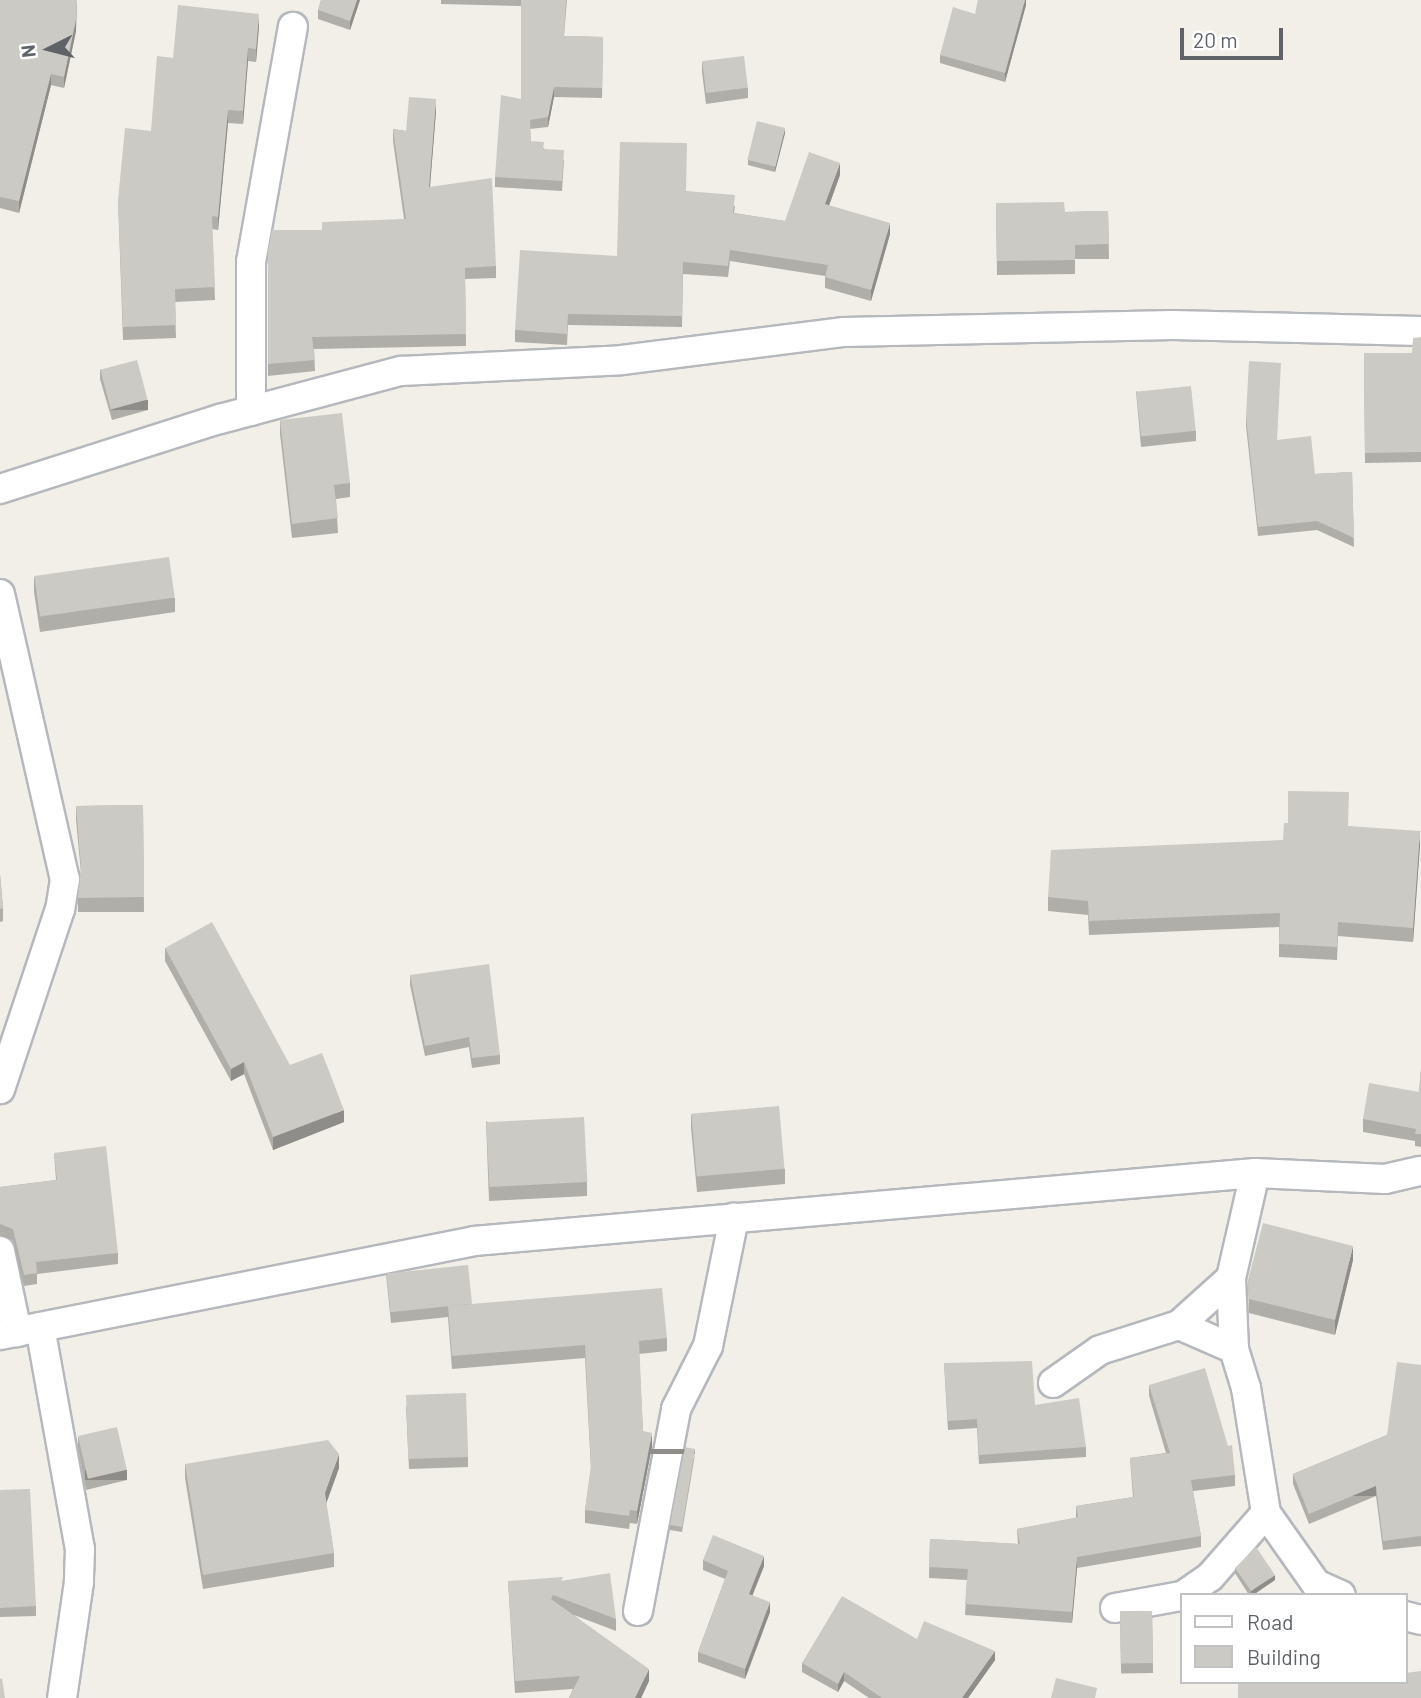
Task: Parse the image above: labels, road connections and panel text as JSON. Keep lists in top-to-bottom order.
{
  "legend": ["Road", "Building"],
  "scale_bar": "20 m",
  "north": "left"
}
